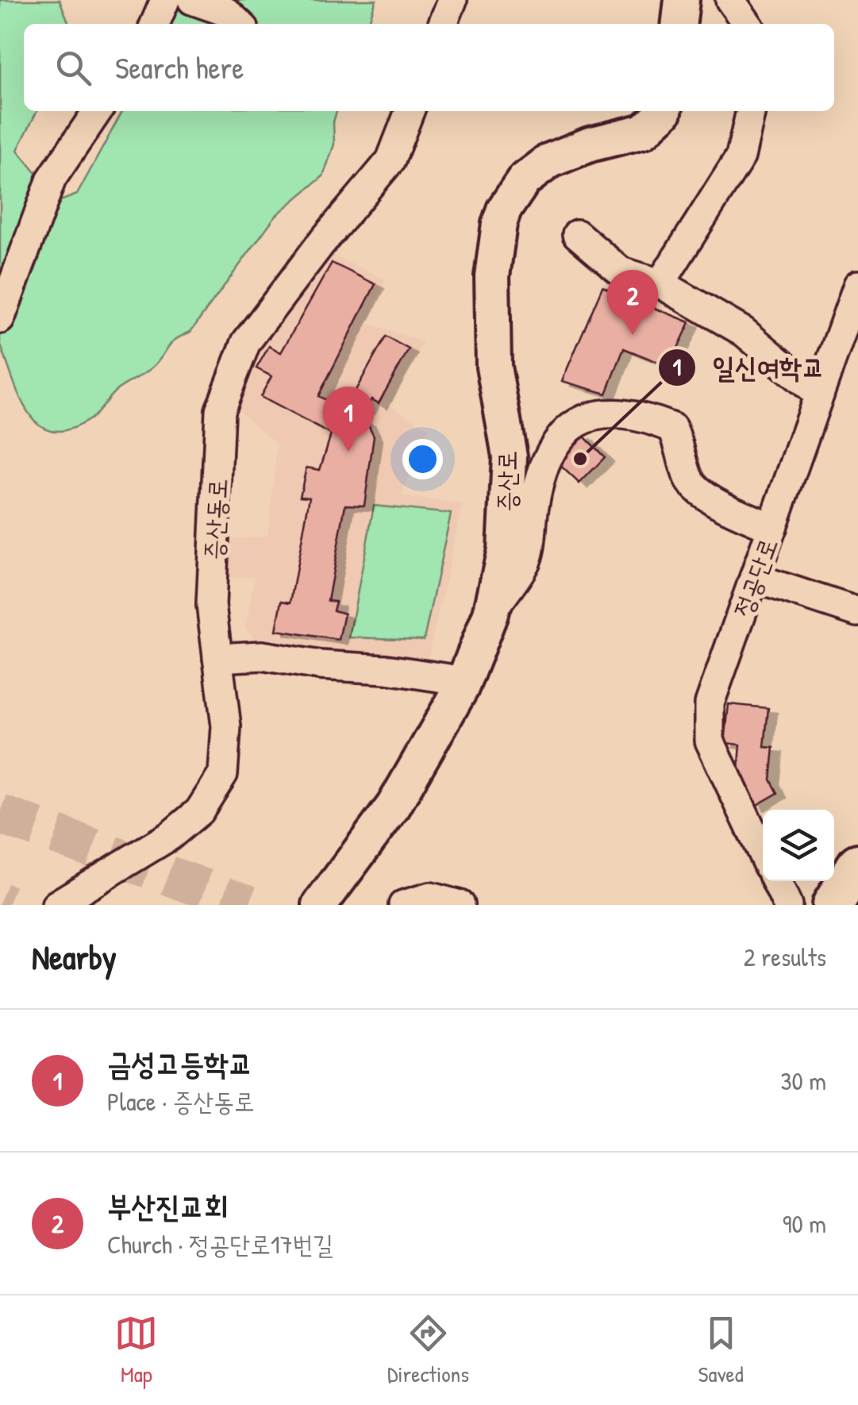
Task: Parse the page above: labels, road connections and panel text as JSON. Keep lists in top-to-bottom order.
{
  "streets": {
    "main road": ["증산로"],
    "street": ["증산동로", "정공단로"]
  },
  "places": ["일신여학교"],
  "page": {
    "search": "Search here",
    "pins": ["2", "1"],
    "heading": ["Nearby", "2 results"],
    "list": [
      {
        "mark": "1",
        "name": "금성고등학교",
        "note": "Place · 증산동로",
        "value": "30 m"
      },
      {
        "mark": "2",
        "name": "부산진교회",
        "note": "Church · 정공단로17번길",
        "value": "90 m"
      }
    ],
    "nav": ["Map", "Directions", "Saved"]
  }
}
